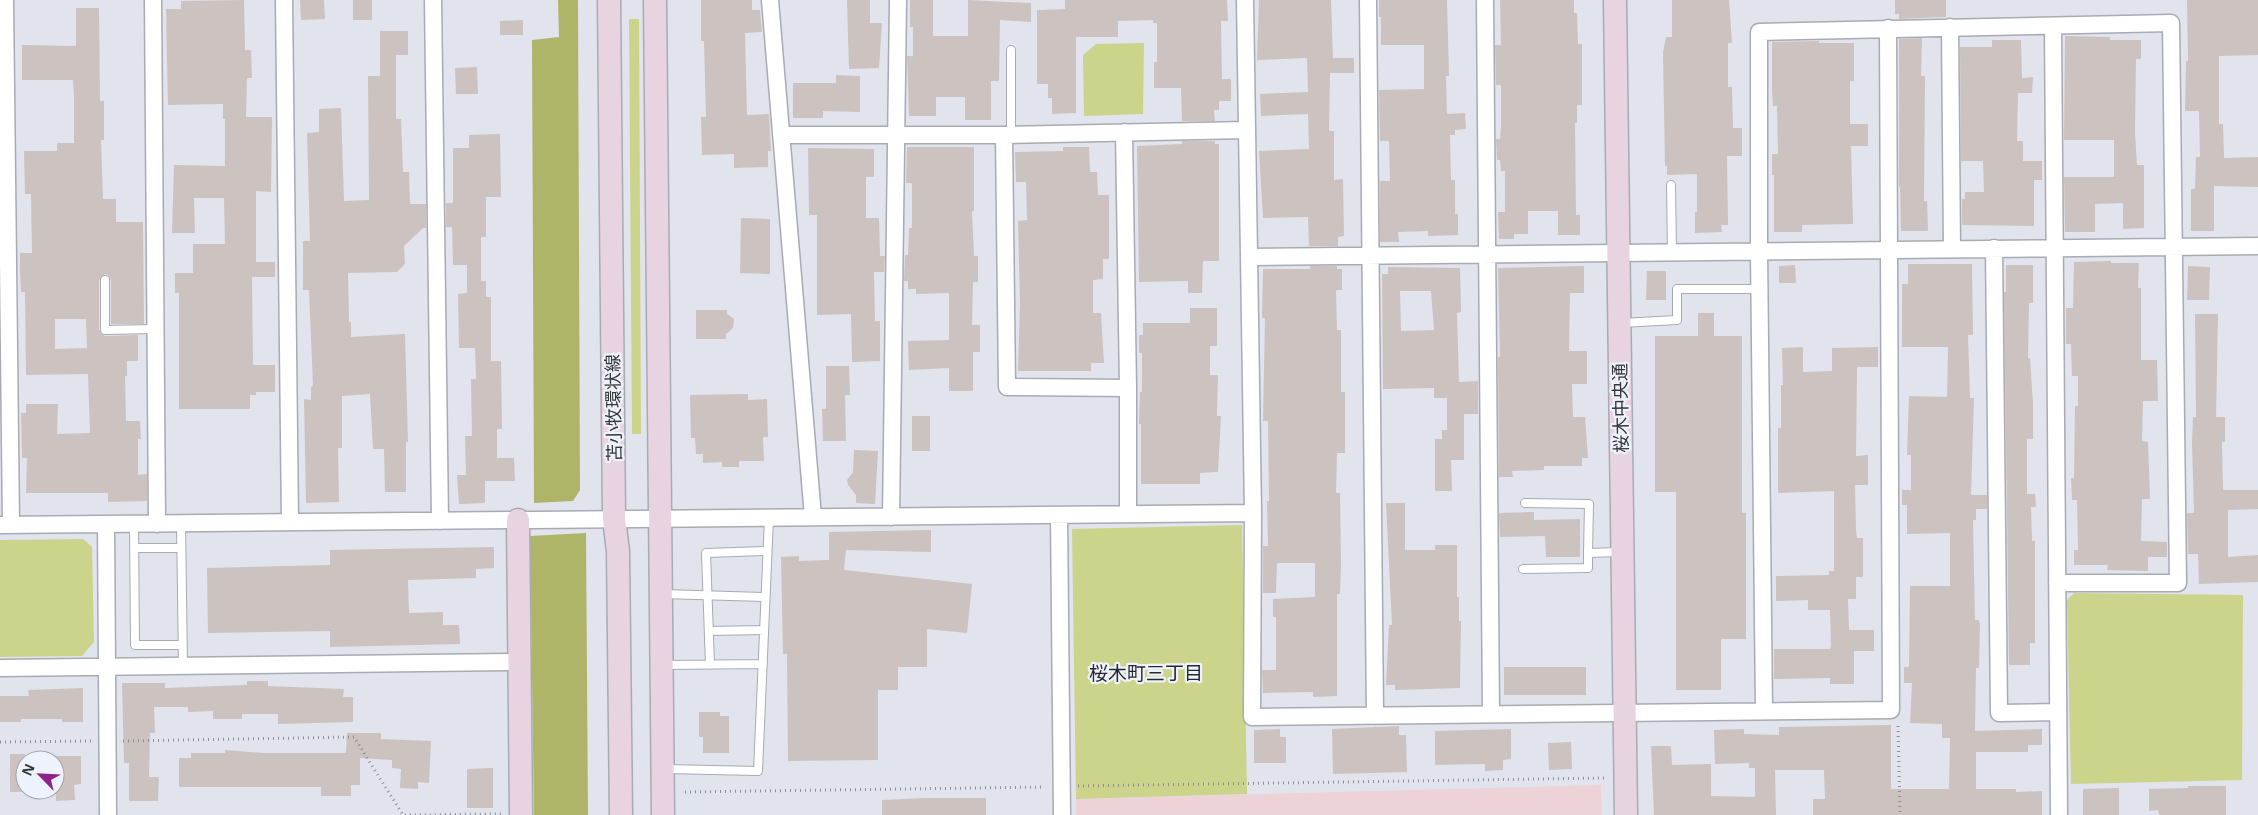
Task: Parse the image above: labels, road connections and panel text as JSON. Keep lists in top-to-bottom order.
{
  "streets": {
    "main road": ["苫小牧環状線", "桜木中央通"]
  },
  "districts": ["桜木町三丁目"],
  "north": "top left"
}
